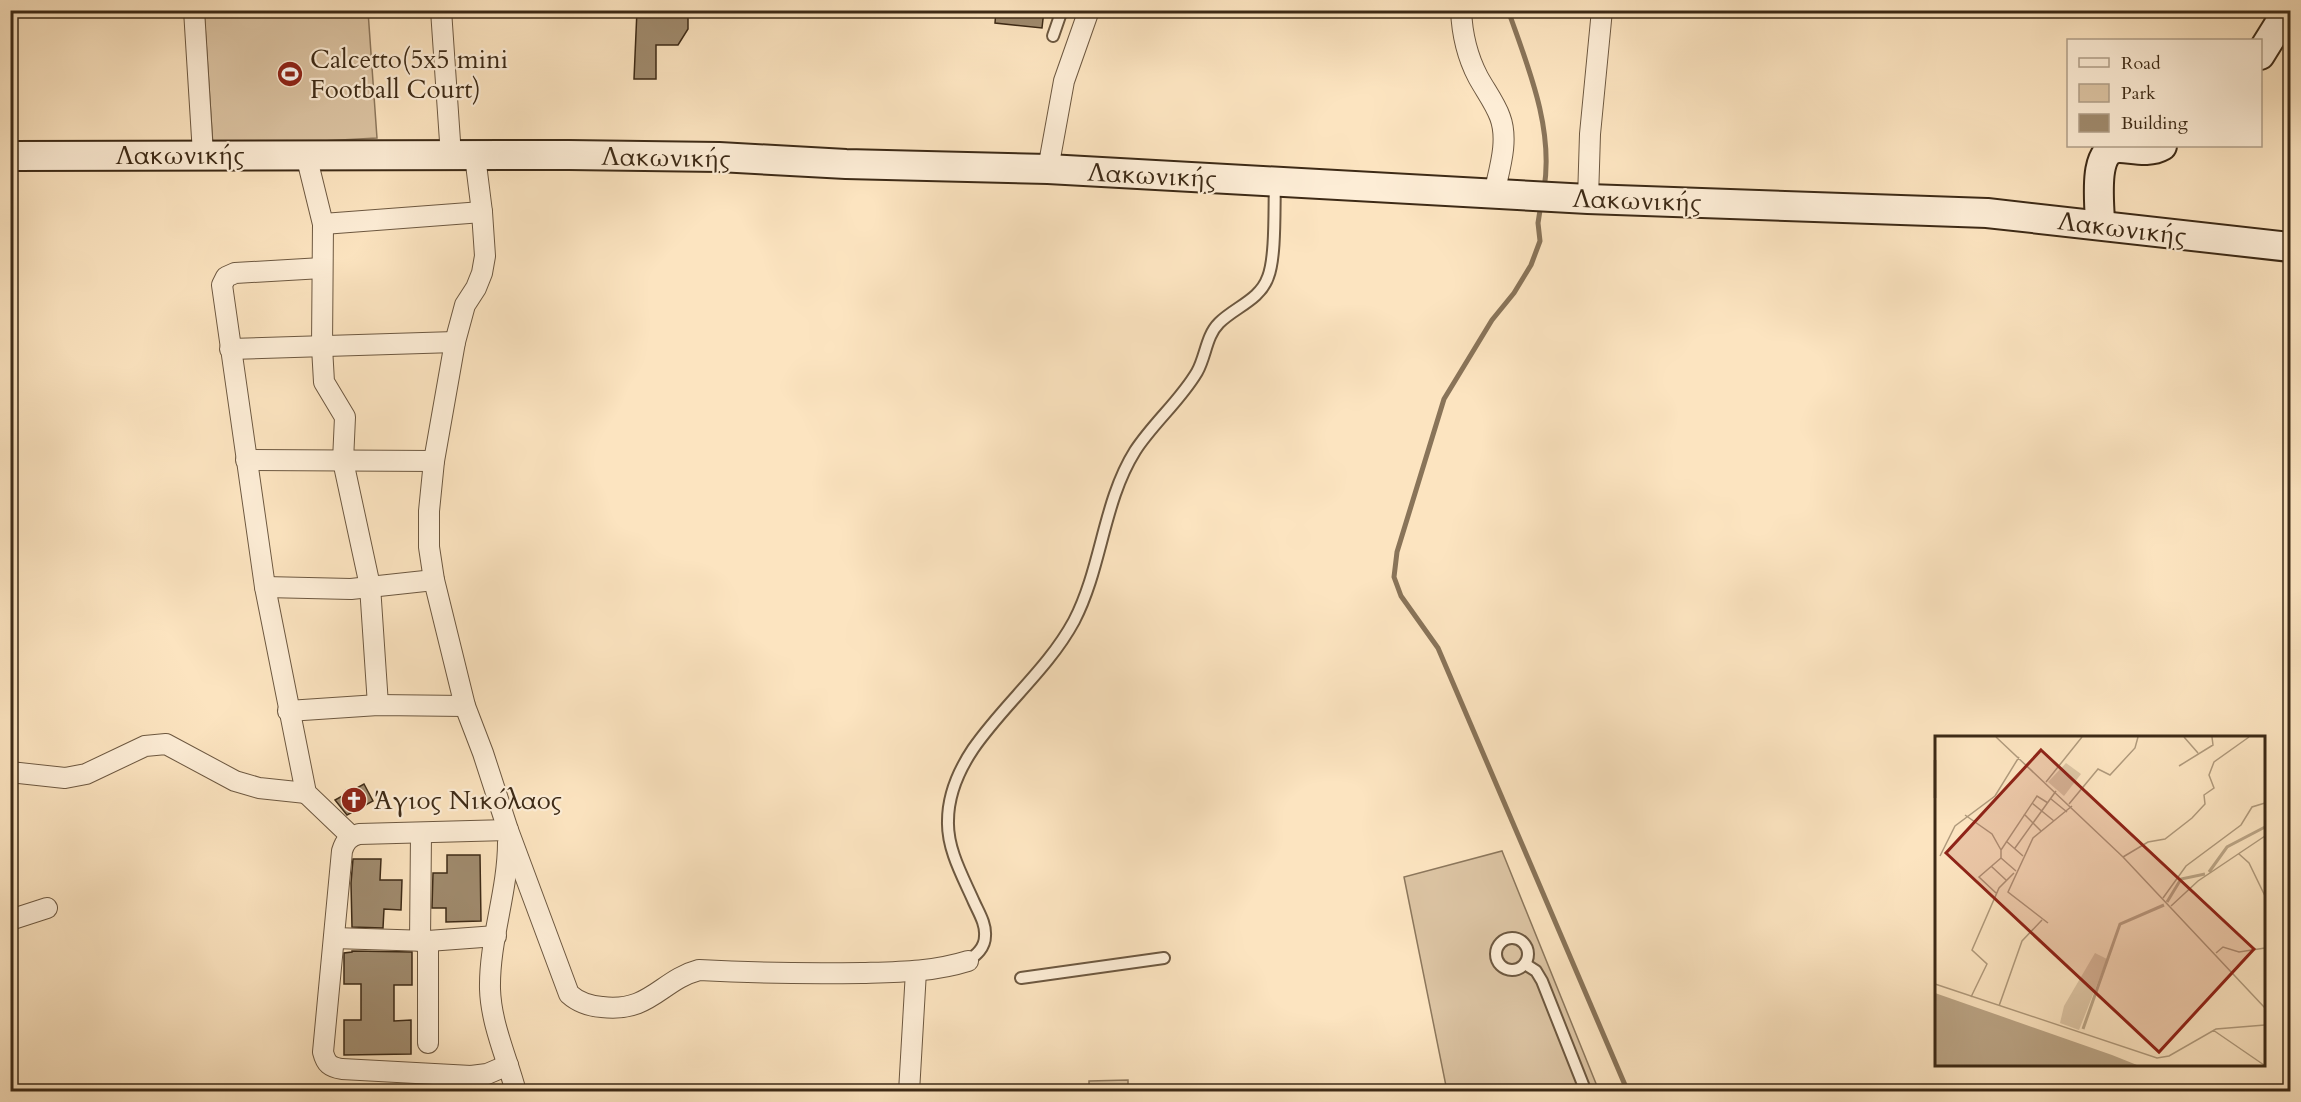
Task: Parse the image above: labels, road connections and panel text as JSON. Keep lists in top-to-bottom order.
{
  "streets": {
    "main road": ["Λακωνικής"]
  },
  "places": {
    "sports": ["Calcetto(5x5 mini Football Court)"],
    "church": ["Άγιος Νικόλαος"]
  },
  "legend": ["Road", "Park", "Building"]
}
